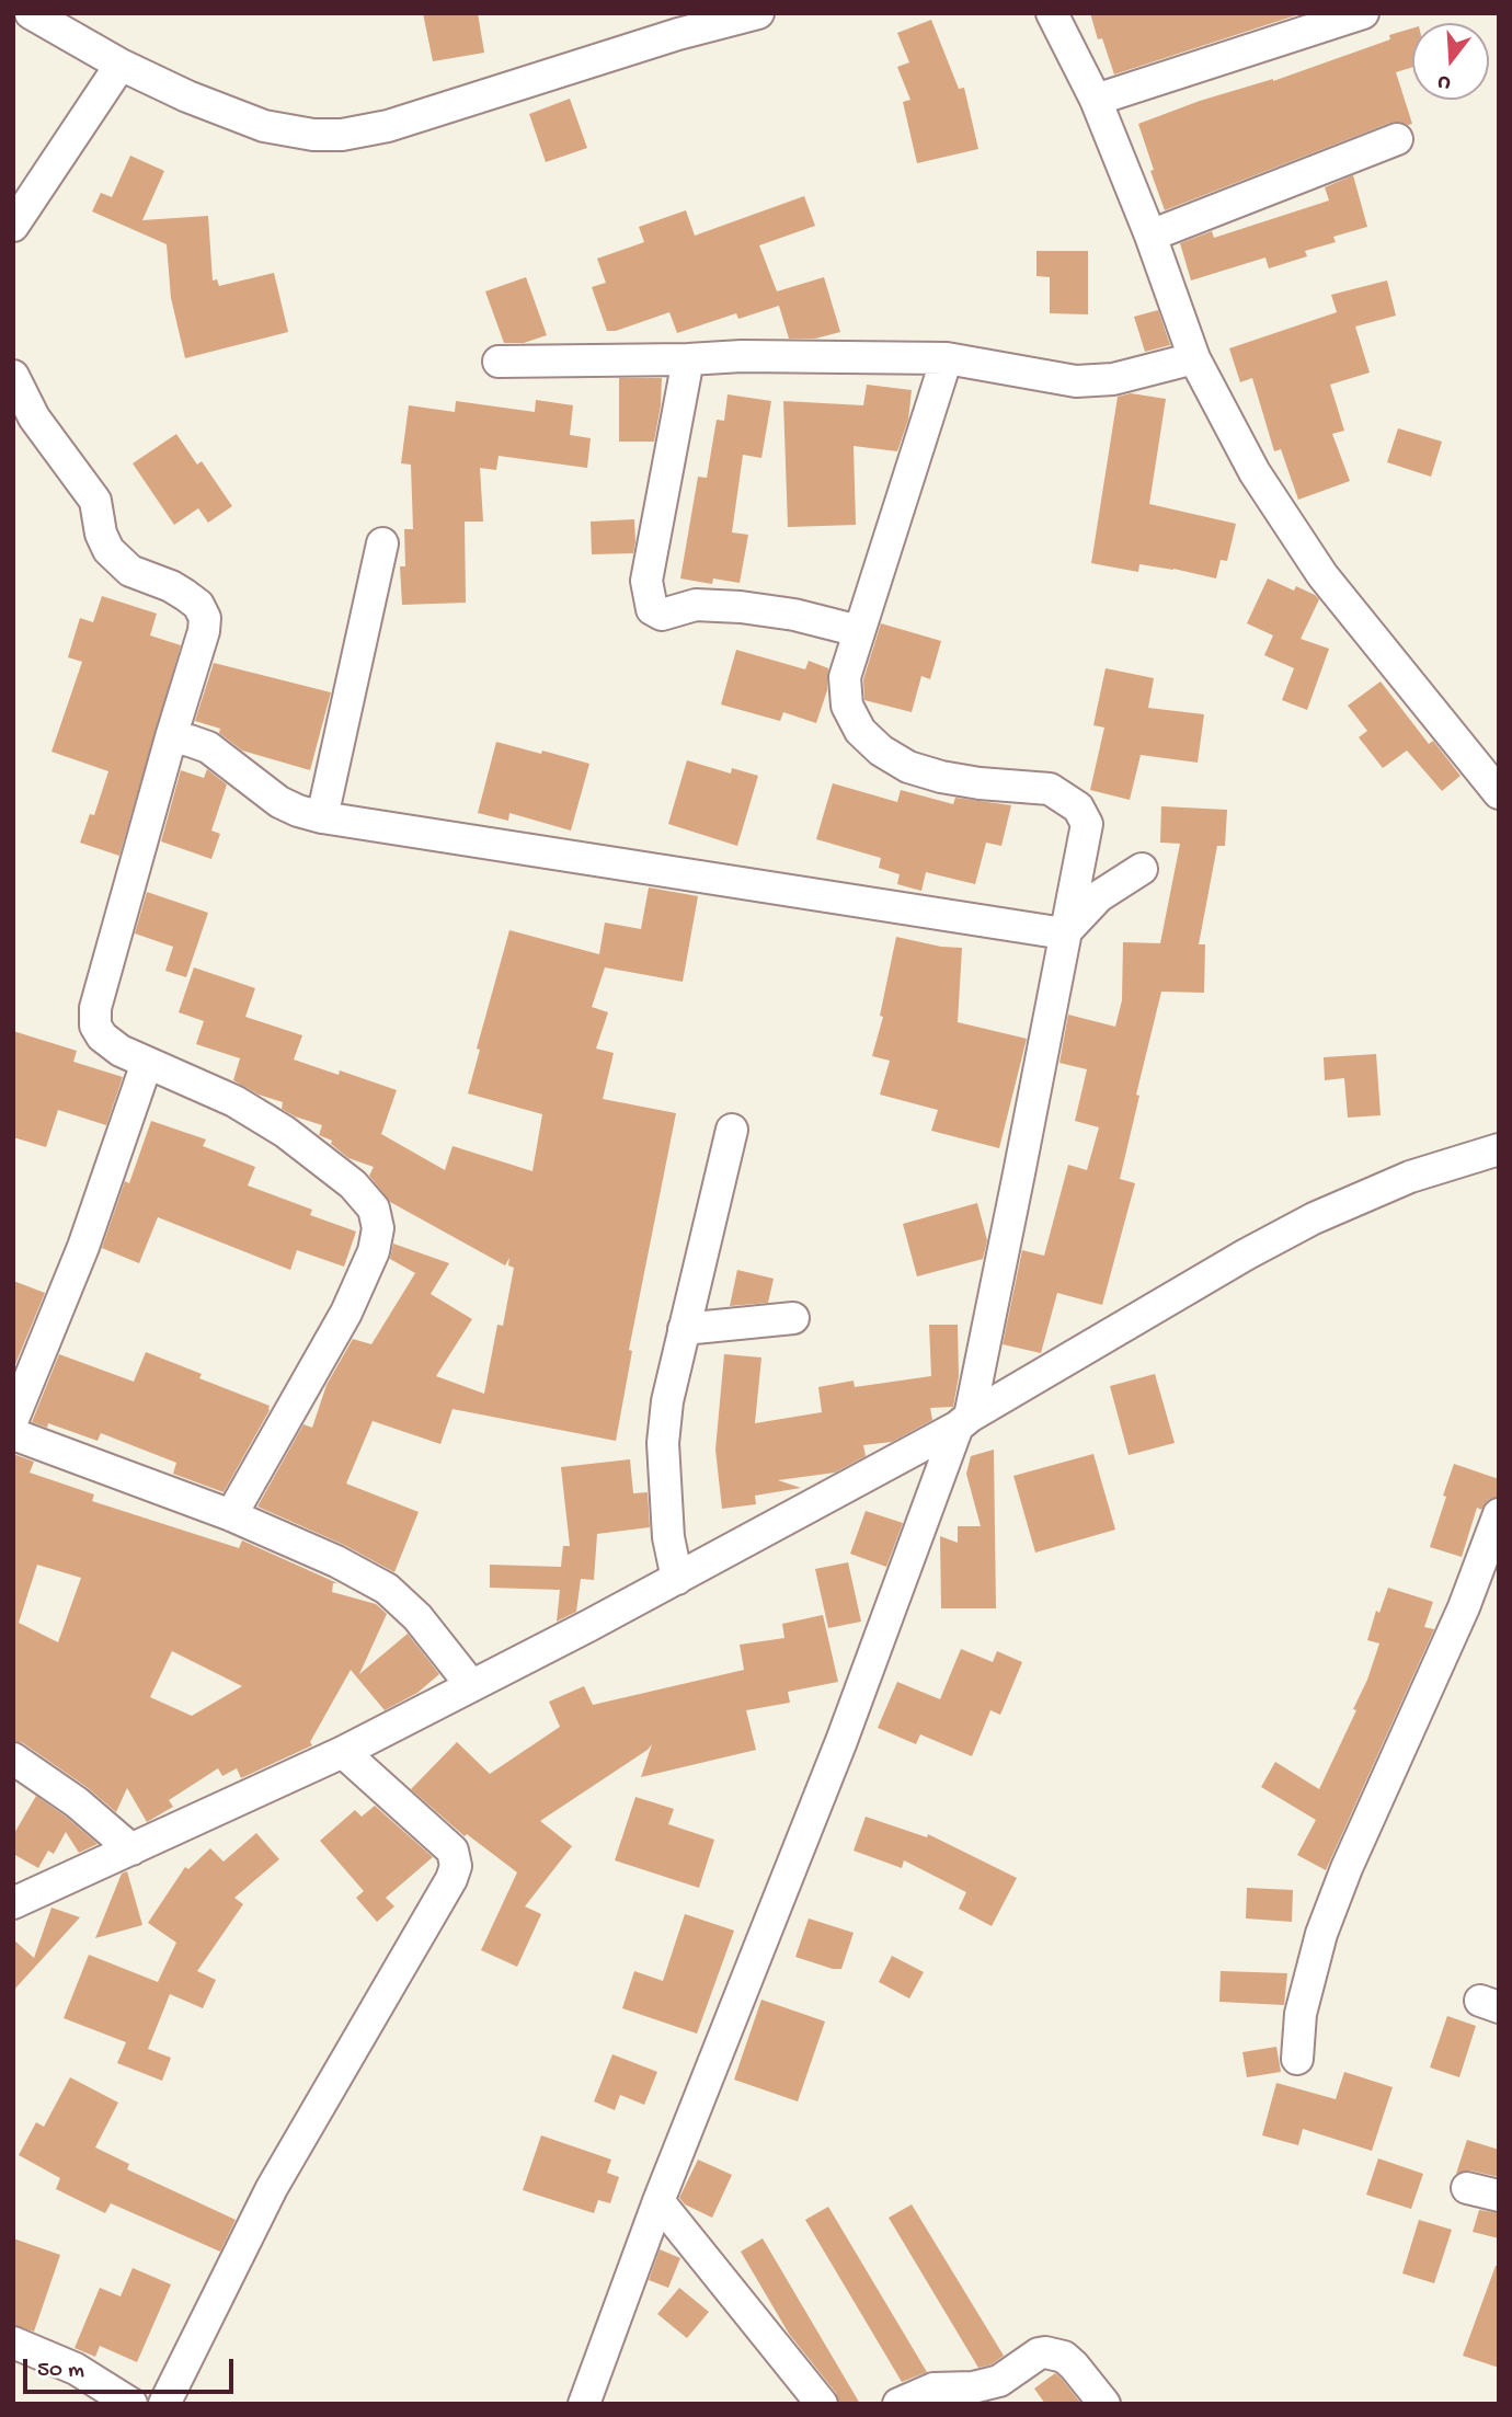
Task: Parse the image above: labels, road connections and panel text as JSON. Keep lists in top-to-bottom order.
{
  "scale_bar": "50 m",
  "north": "bottom"
}
